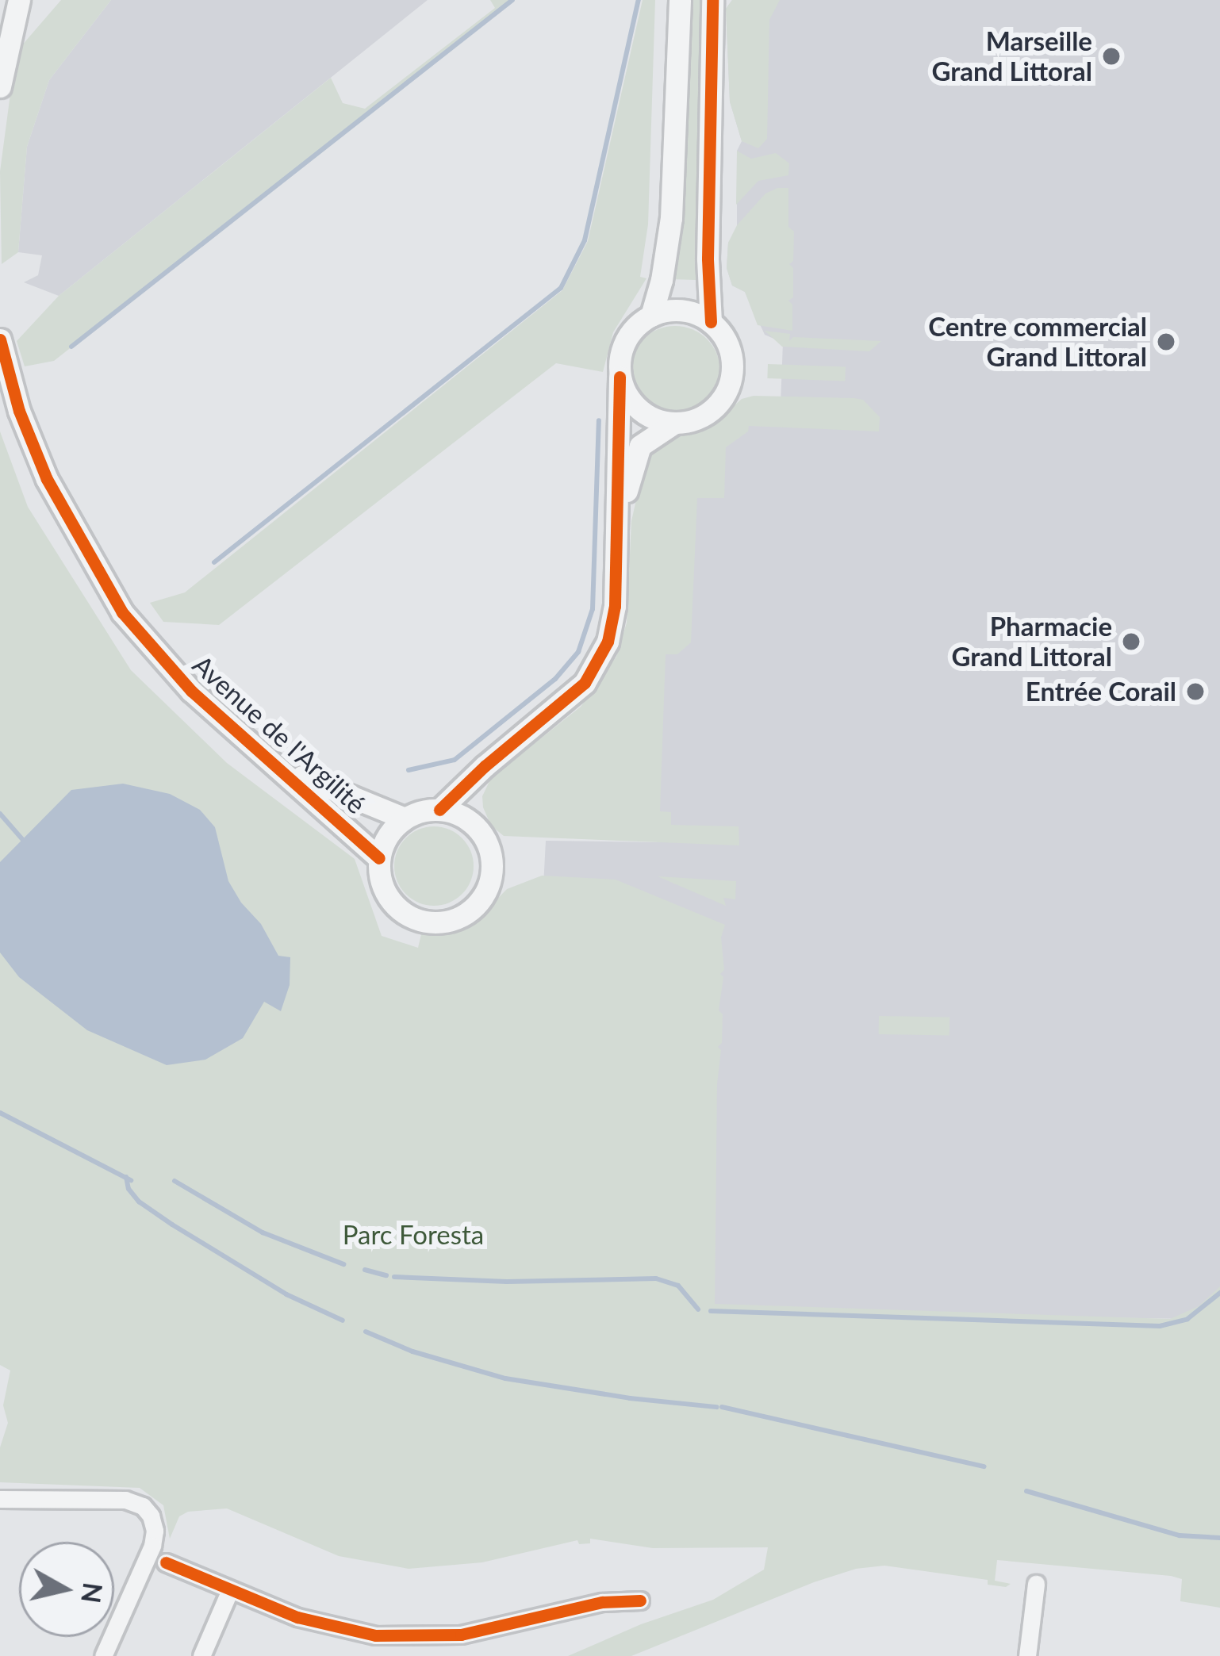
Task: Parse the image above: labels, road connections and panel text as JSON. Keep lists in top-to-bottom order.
{
  "streets": {
    "street": ["Avenue de l'Argilité"]
  },
  "parks": ["Parc Foresta"],
  "places": [
    "Marseille Grand Littoral",
    "Centre commercial Grand Littoral",
    "Pharmacie Grand Littoral",
    "Entrée Corail"
  ],
  "north": "right"
}
